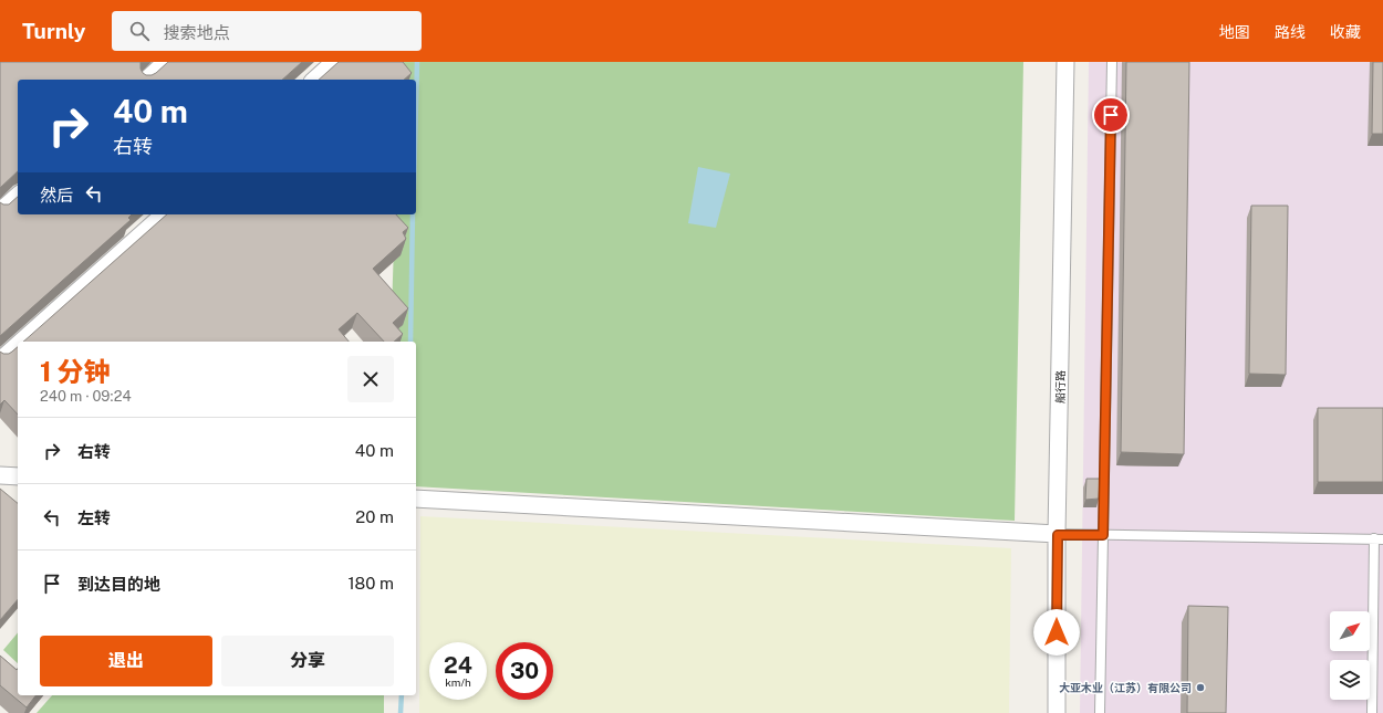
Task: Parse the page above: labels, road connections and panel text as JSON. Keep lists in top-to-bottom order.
{
  "streets": {
    "street": ["船行路"]
  },
  "places": ["大亚木业（江苏）有限公司"],
  "north": "top right",
  "page": {
    "header": "Turnly",
    "search": "搜索地点",
    "nav": ["地图", "路线", "收藏"],
    "turn": ["40 m", "右转"],
    "then": "然后",
    "heading": ["1 分钟", "240 m · 09:24"],
    "list": [
      {
        "name": "右转",
        "value": "40 m"
      },
      {
        "name": "左转",
        "value": "20 m"
      },
      {
        "name": "到达目的地",
        "value": "180 m"
      }
    ],
    "buttons": ["退出", "分享"],
    "speed": "24 km/h",
    "limit": "30"
  }
}
